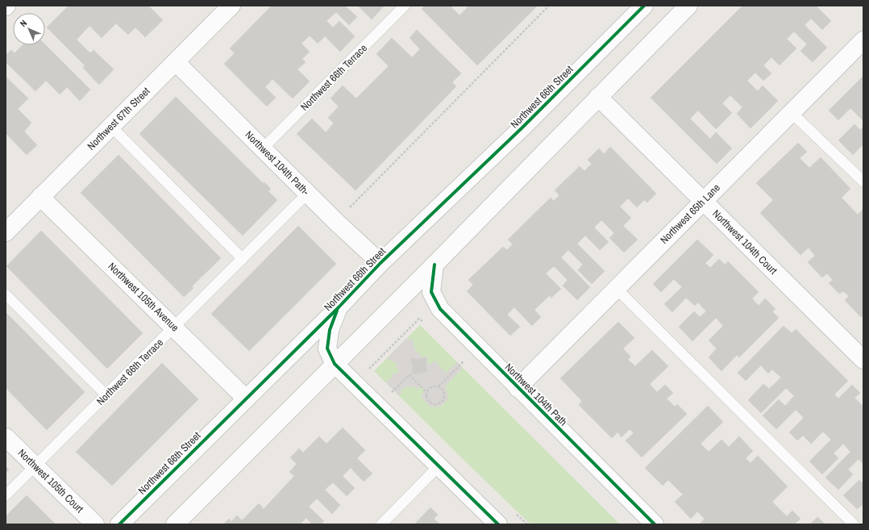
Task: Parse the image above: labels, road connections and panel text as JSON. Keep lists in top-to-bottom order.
{
  "streets": {
    "street": [
      "Northwest 66th Street",
      "Northwest 67th Street",
      "Northwest 104th Path-",
      "Northwest 65th Lane",
      "Northwest 104th Court",
      "Northwest 105th Avenue",
      "Northwest 104th Path",
      "Northwest 105th Court"
    ],
    "lane": ["Northwest 66th Terrace"]
  },
  "crossings": [
    ["Northwest 66th Terrace", "Northwest 104th Path-"],
    ["Northwest 66th Terrace", "Northwest 105th Avenue"],
    ["Northwest 66th Terrace", "Northwest 105th Court"],
    ["Northwest 66th Street", "Northwest 104th Path-"],
    ["Northwest 66th Street", "Northwest 105th Avenue"],
    ["Northwest 67th Street", "Northwest 104th Path-"],
    ["Northwest 67th Street", "Northwest 105th Avenue"],
    ["Northwest 65th Lane", "Northwest 104th Court"],
    ["Northwest 65th Lane", "Northwest 104th Path"]
  ],
  "north": "top left"
}
